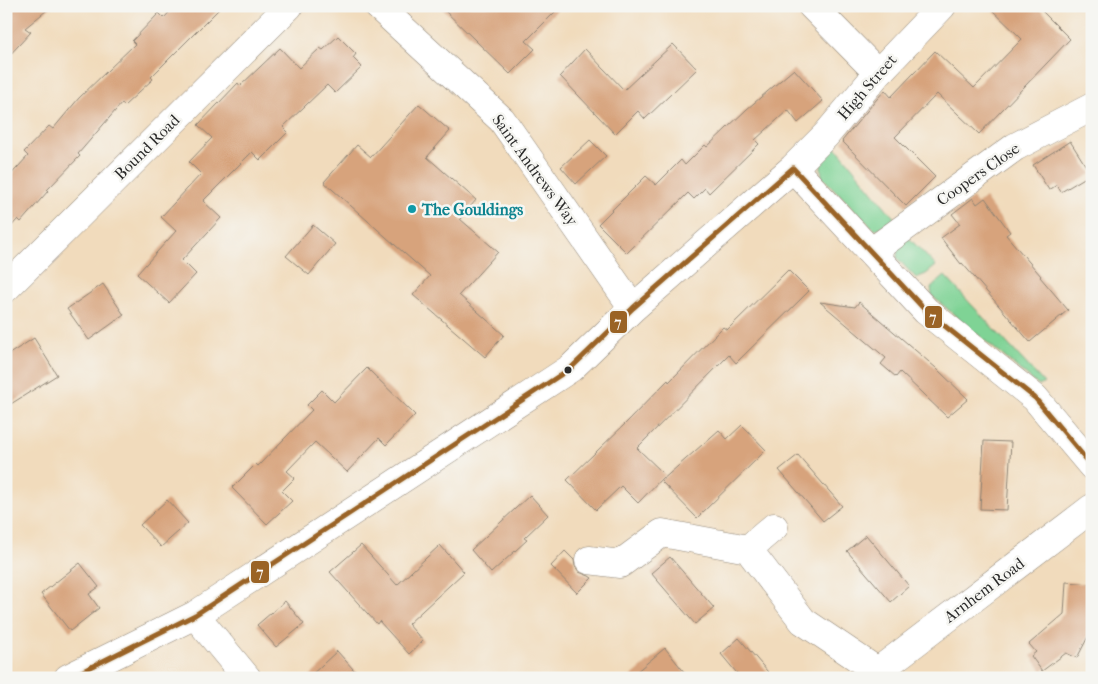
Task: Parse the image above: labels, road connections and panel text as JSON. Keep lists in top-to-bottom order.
{
  "streets": {
    "street": [
      "High Street",
      "Bound Road",
      "Saint Andrews Way",
      "Coopers Close",
      "Arnhem Road"
    ]
  },
  "crossings": [
    ["High Street", "Saint Andrews Way"]
  ],
  "places": ["The Gouldings"],
  "lines": ["transit line 7"]
}
